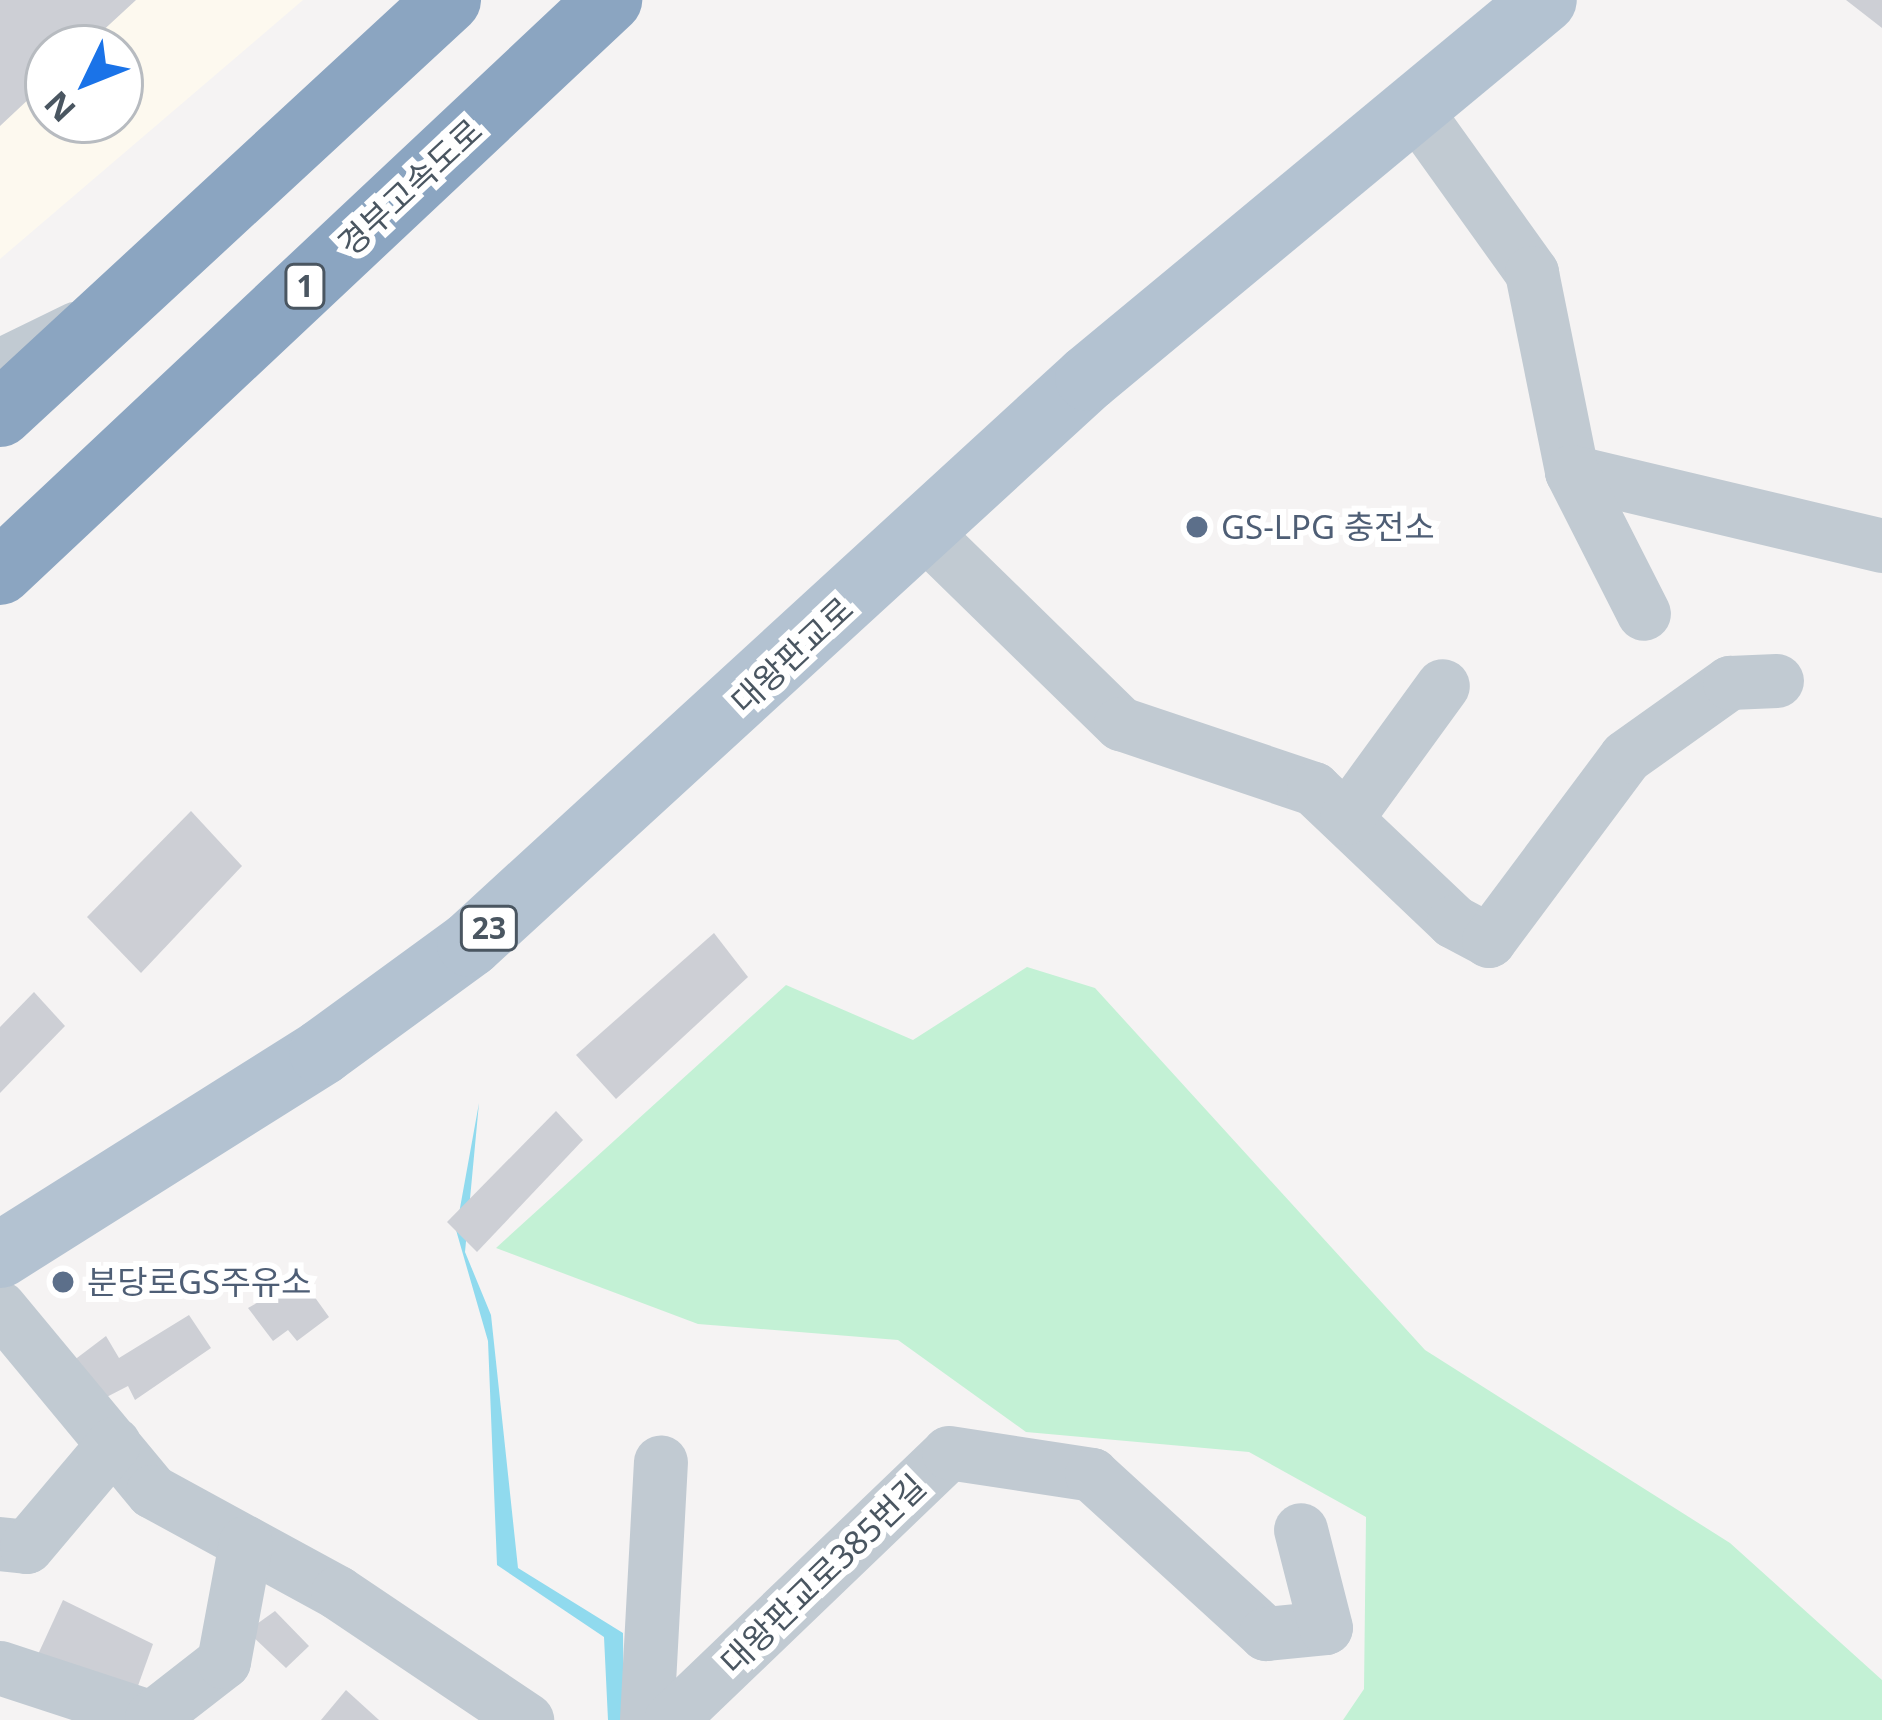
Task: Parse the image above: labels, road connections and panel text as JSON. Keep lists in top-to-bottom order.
{
  "streets": {
    "highway": ["경부고속도로", "1"],
    "main road": ["대왕판교로", "23"],
    "street": ["대왕판교로385번길"]
  },
  "places": ["GS-LPG 충전소", "분당로GS주유소"],
  "north": "bottom left"
}
